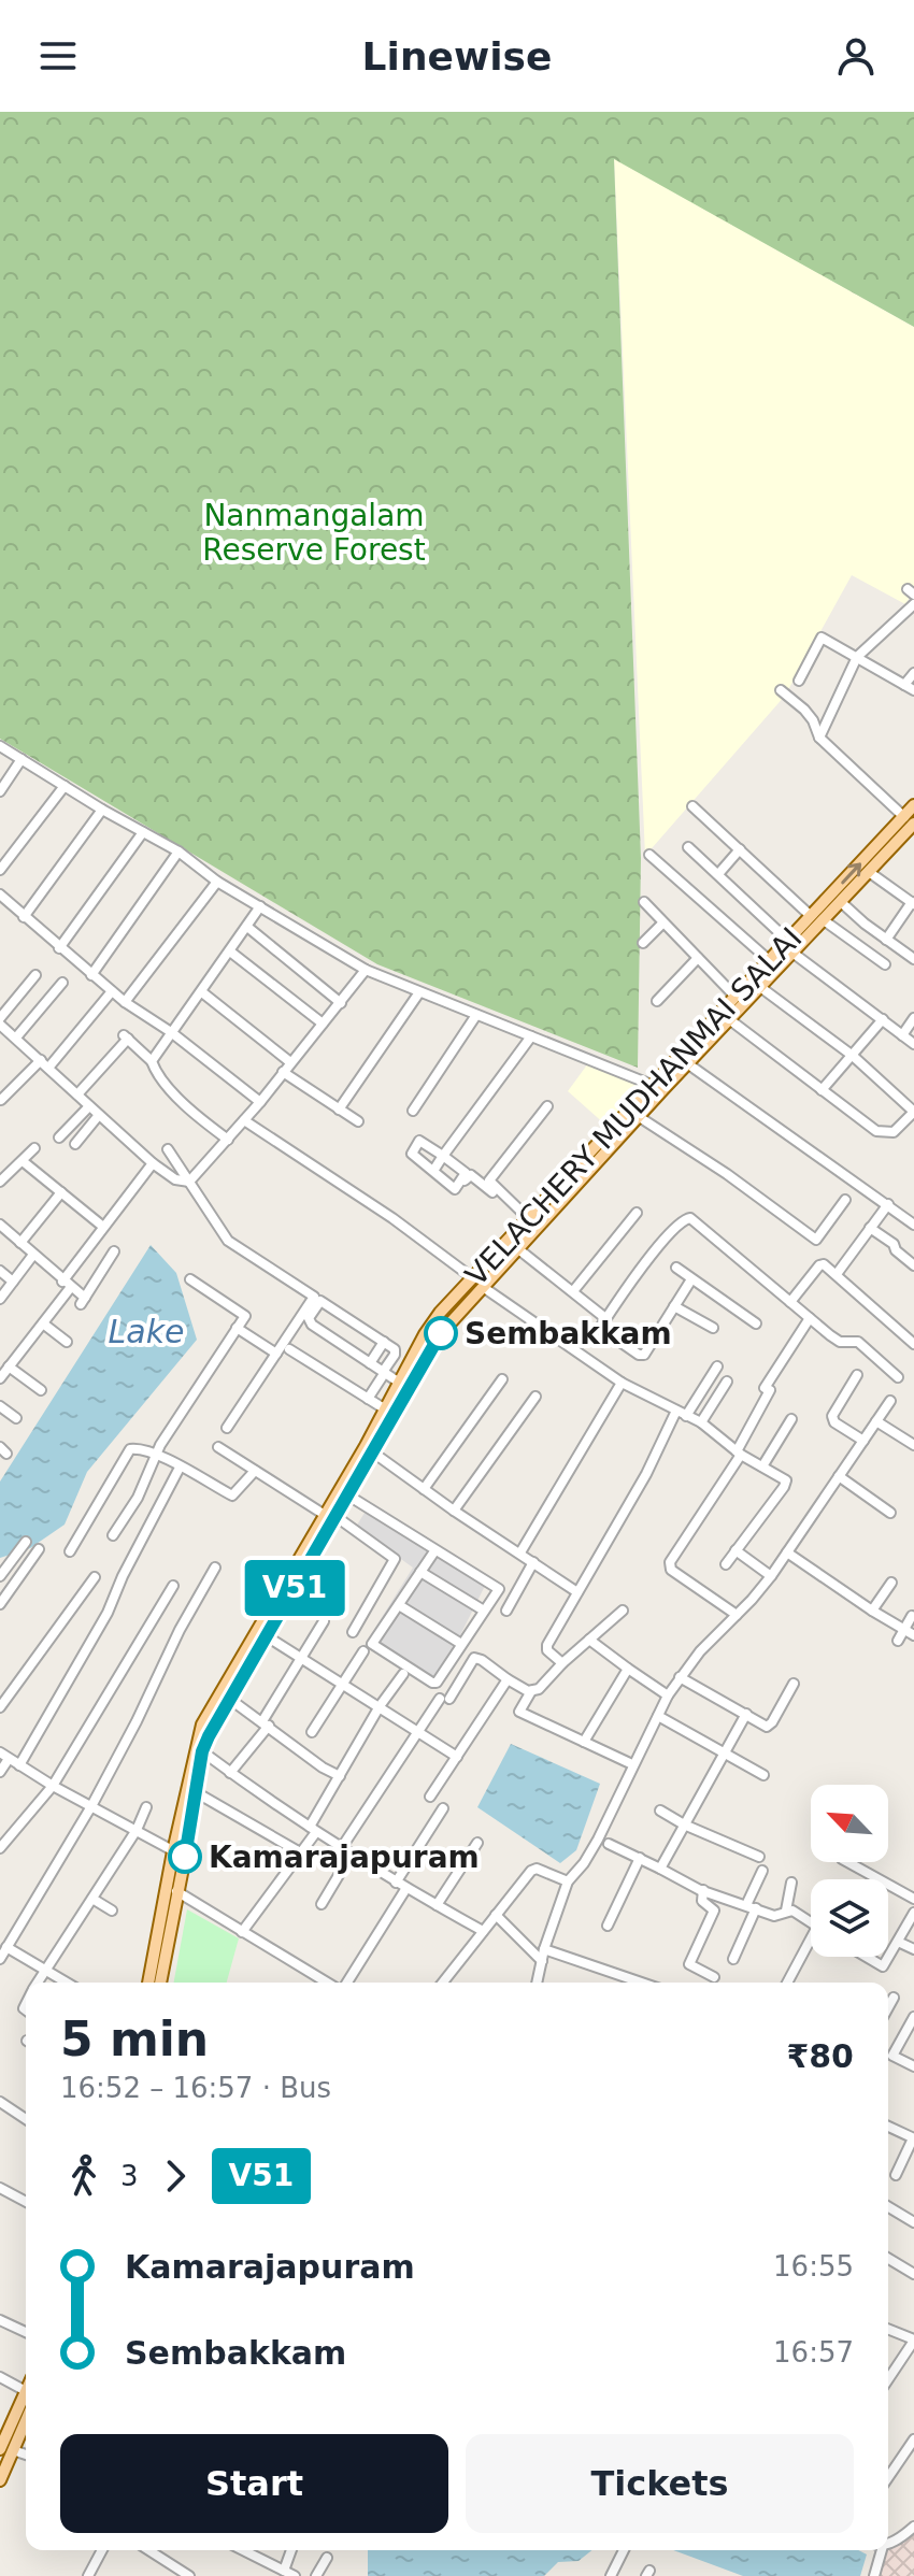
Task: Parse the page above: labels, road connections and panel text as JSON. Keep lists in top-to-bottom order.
{
  "streets": {
    "main road": ["VELACHERY MUDHANMAI SALAI"]
  },
  "water": ["Lake"],
  "parks": ["Nanmangalam Reserve Forest"],
  "places": ["Sembakkam", "Kamarajapuram"],
  "lines": ["bus line V51"],
  "north": "top left",
  "page": {
    "header": "Linewise",
    "on_map": "V51",
    "heading": ["5 min", "16:52 – 16:57 · Bus", "₹80"],
    "legs": ["3", "V51"],
    "list": [
      {
        "name": "Kamarajapuram",
        "value": "16:55"
      },
      {
        "name": "Sembakkam",
        "value": "16:57"
      }
    ],
    "buttons": ["Start", "Tickets"]
  }
}
